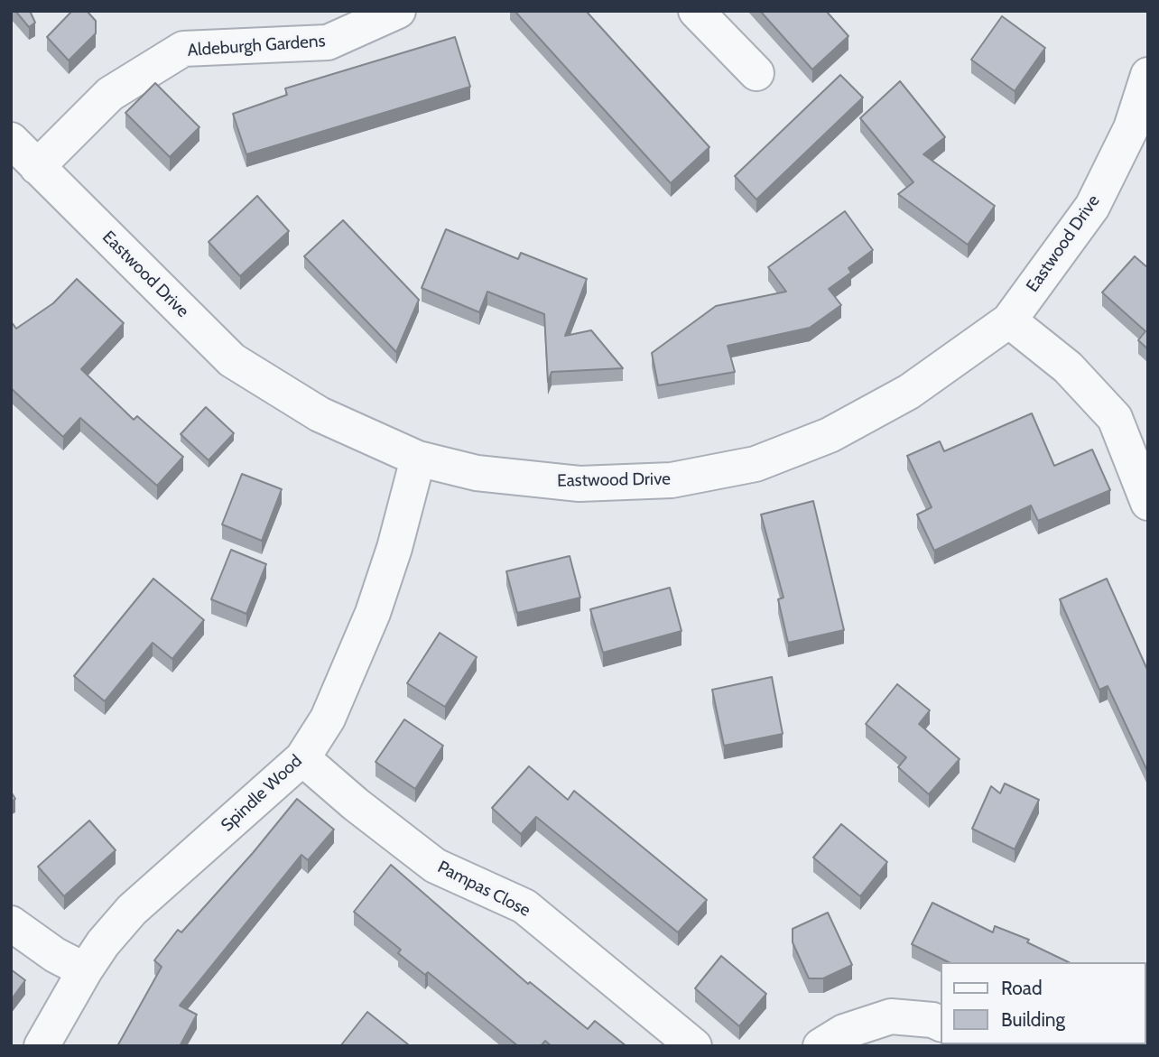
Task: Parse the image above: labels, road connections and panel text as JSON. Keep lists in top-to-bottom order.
{
  "streets": {
    "street": [
      "Aldeburgh Gardens",
      "Eastwood Drive",
      "Spindle Wood",
      "Pampas Close"
    ]
  },
  "crossings": [
    ["Aldeburgh Gardens", "Eastwood Drive"],
    ["Eastwood Drive", "Spindle Wood"],
    ["Spindle Wood", "Pampas Close"]
  ],
  "legend": ["Road", "Building"]
}
